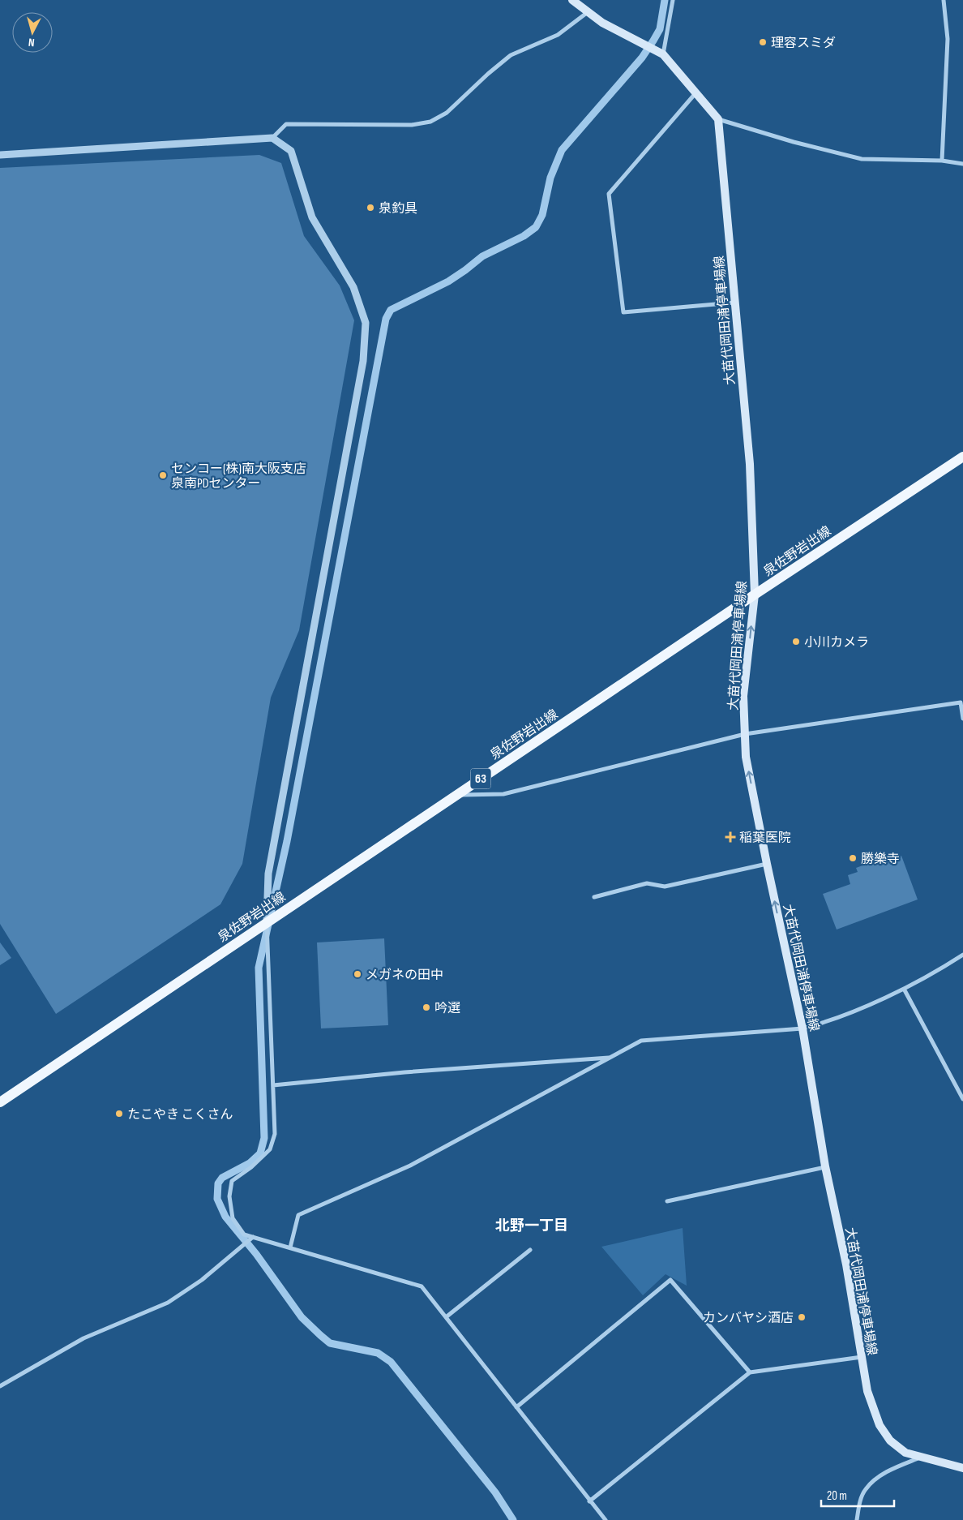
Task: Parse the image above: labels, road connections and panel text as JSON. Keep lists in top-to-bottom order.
{
  "streets": {
    "main road": ["大苗代岡田浦停車場線", "泉佐野岩出線", "63"]
  },
  "crossings": [
    ["大苗代岡田浦停車場線", "泉佐野岩出線"]
  ],
  "districts": ["北野一丁目"],
  "places": {
    "other": [
      "理容スミダ",
      "泉釣具",
      "センコー(株)南大阪支店 泉南PDセンター",
      "小川カメラ",
      "勝樂寺",
      "メガネの田中",
      "吟選",
      "たこやき こくさん",
      "カンバヤシ酒店"
    ],
    "health": ["稲葉医院"]
  },
  "scale_bar": "20 m",
  "north": "bottom"
}
